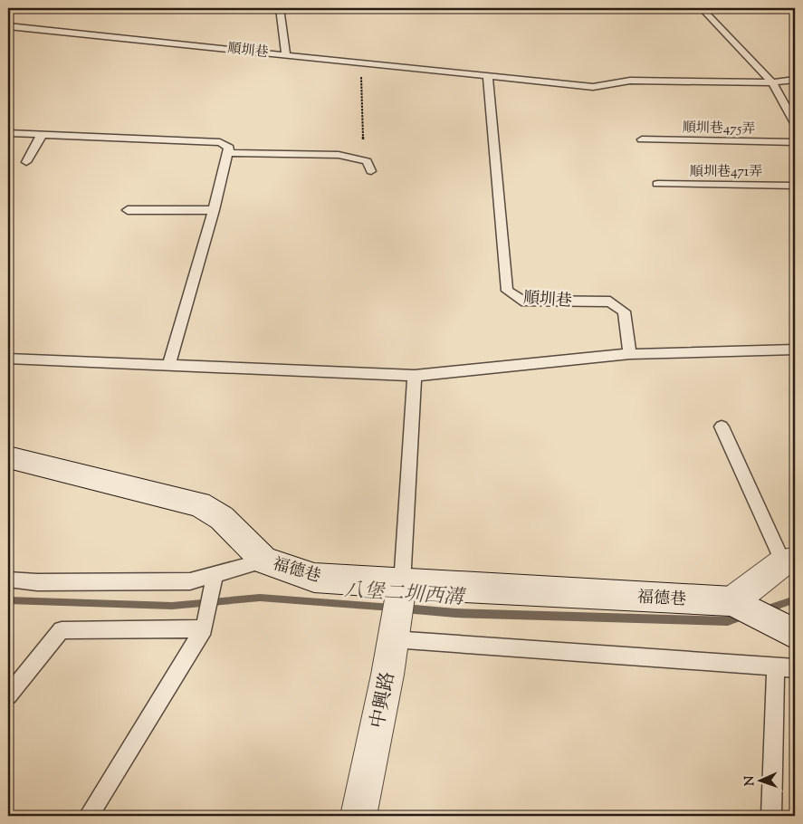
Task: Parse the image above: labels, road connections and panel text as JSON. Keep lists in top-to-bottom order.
{
  "streets": {
    "street": ["福德巷", "中興路"],
    "lane": ["順圳巷", "順圳巷475弄", "順圳巷471弄"]
  },
  "crossings": [
    ["福德巷", "中興路"]
  ],
  "water": ["八堡二圳西溝"],
  "north": "left"
}
